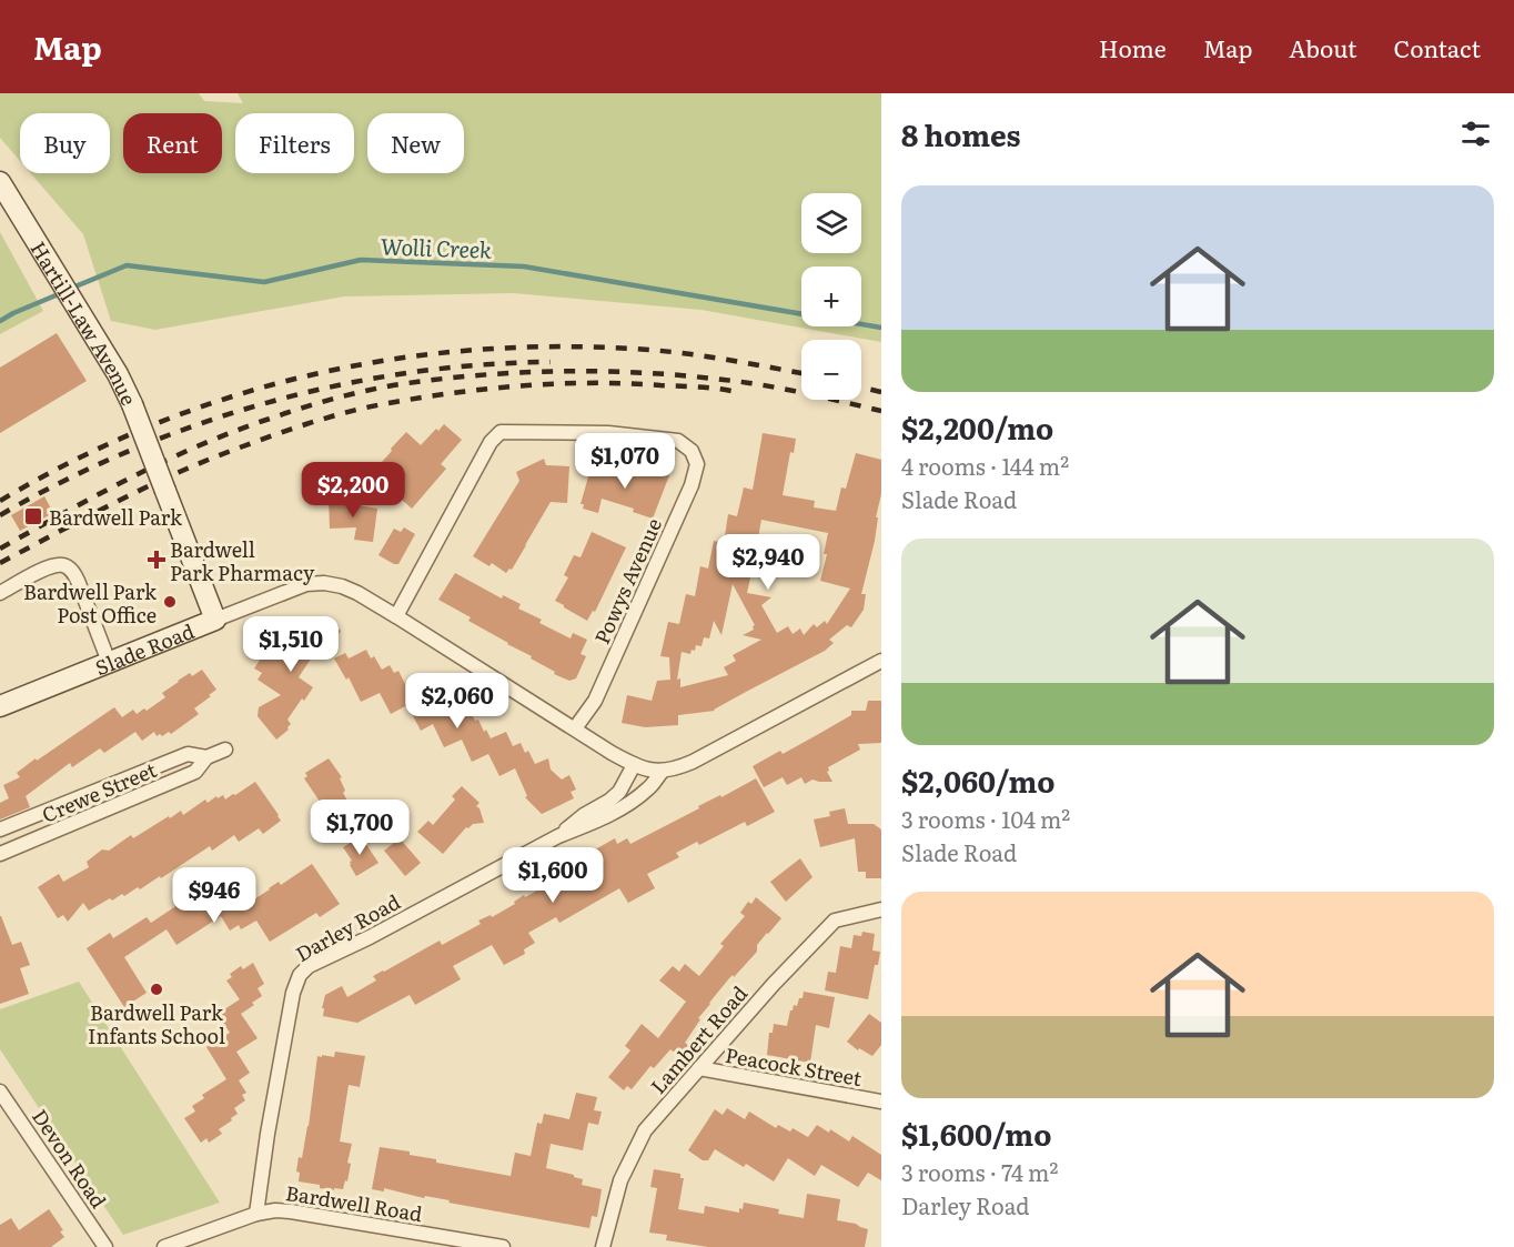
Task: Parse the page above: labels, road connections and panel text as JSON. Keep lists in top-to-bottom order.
{
  "streets": {
    "main road": ["Hartill-Law Avenue", "Slade Road"],
    "street": [
      "Powys Avenue",
      "Crewe Street",
      "Darley Road",
      "Lambert Road",
      "Peacock Street",
      "Devon Road",
      "Bardwell Road"
    ]
  },
  "crossings": [
    ["Hartill-Law Avenue", "Slade Road"],
    ["Powys Avenue", "Slade Road"],
    ["Slade Road", "Darley Road"],
    ["Darley Road", "Bardwell Road"],
    ["Lambert Road", "Peacock Street"]
  ],
  "water": ["Wolli Creek"],
  "places": {
    "transit": ["Bardwell Park"],
    "health": ["Bardwell Park Pharmacy"],
    "other": ["Bardwell Park Post Office", "Bardwell Park Infants School"]
  },
  "page": {
    "header": "Map",
    "nav": [
      "Home",
      "Map",
      "About",
      "Contact"
    ],
    "heading": "8 homes",
    "chip": [
      "Buy",
      "Rent",
      "Filters",
      "New"
    ],
    "list": [
      {
        "name": "$2,200/mo",
        "note": "4 rooms · 144 m² · Slade Road"
      },
      {
        "name": "$2,060/mo",
        "note": "3 rooms · 104 m² · Slade Road"
      },
      {
        "name": "$1,600/mo",
        "note": "3 rooms · 74 m² · Darley Road"
      }
    ],
    "map_buttons": ["+", "−"],
    "price": [
      "$1,070",
      "$2,200",
      "$2,940",
      "$1,510",
      "$2,060",
      "$1,700",
      "$1,600",
      "$946"
    ]
  }
}
